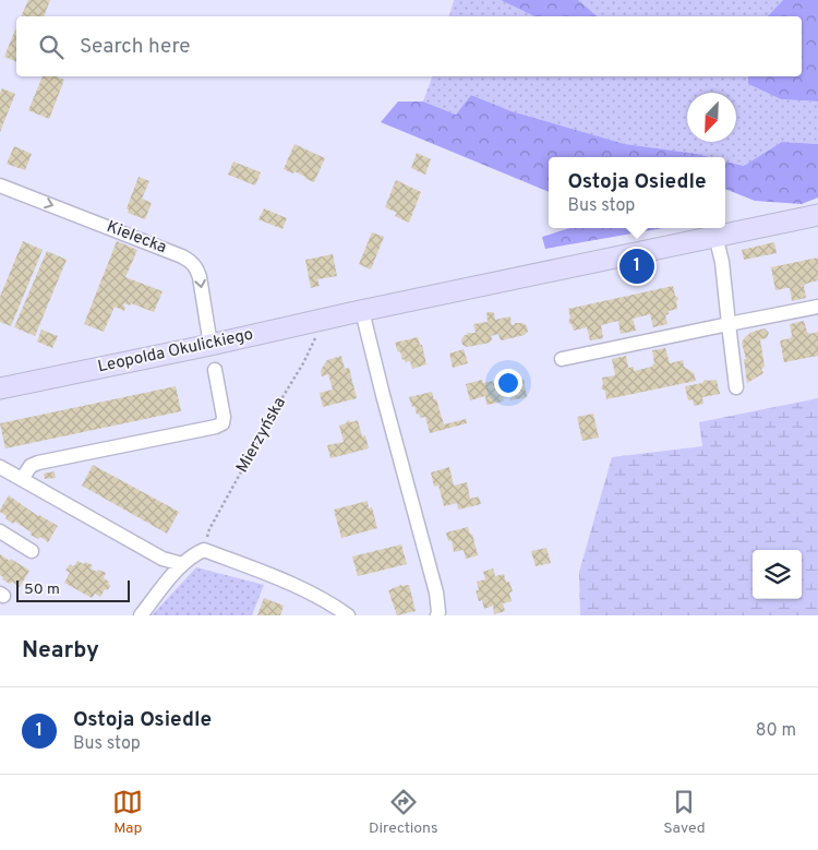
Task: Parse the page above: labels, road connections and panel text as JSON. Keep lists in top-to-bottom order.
{
  "streets": {
    "street": ["Kielecka", "Leopolda Okulickiego"],
    "path": ["Mierzyńska"]
  },
  "crossings": [
    ["Kielecka", "Leopolda Okulickiego"],
    ["Leopolda Okulickiego", "Mierzyńska"]
  ],
  "one_way": ["Kielecka"],
  "scale_bar": "50 m",
  "north": "bottom left",
  "page": {
    "search": "Search here",
    "popup": ["Ostoja Osiedle", "Bus stop"],
    "pins": "1",
    "scale": "50 m",
    "heading": "Nearby",
    "list": [
      {
        "mark": "1",
        "name": "Ostoja Osiedle",
        "note": "Bus stop",
        "value": "80 m"
      }
    ],
    "nav": ["Map", "Directions", "Saved"]
  }
}
